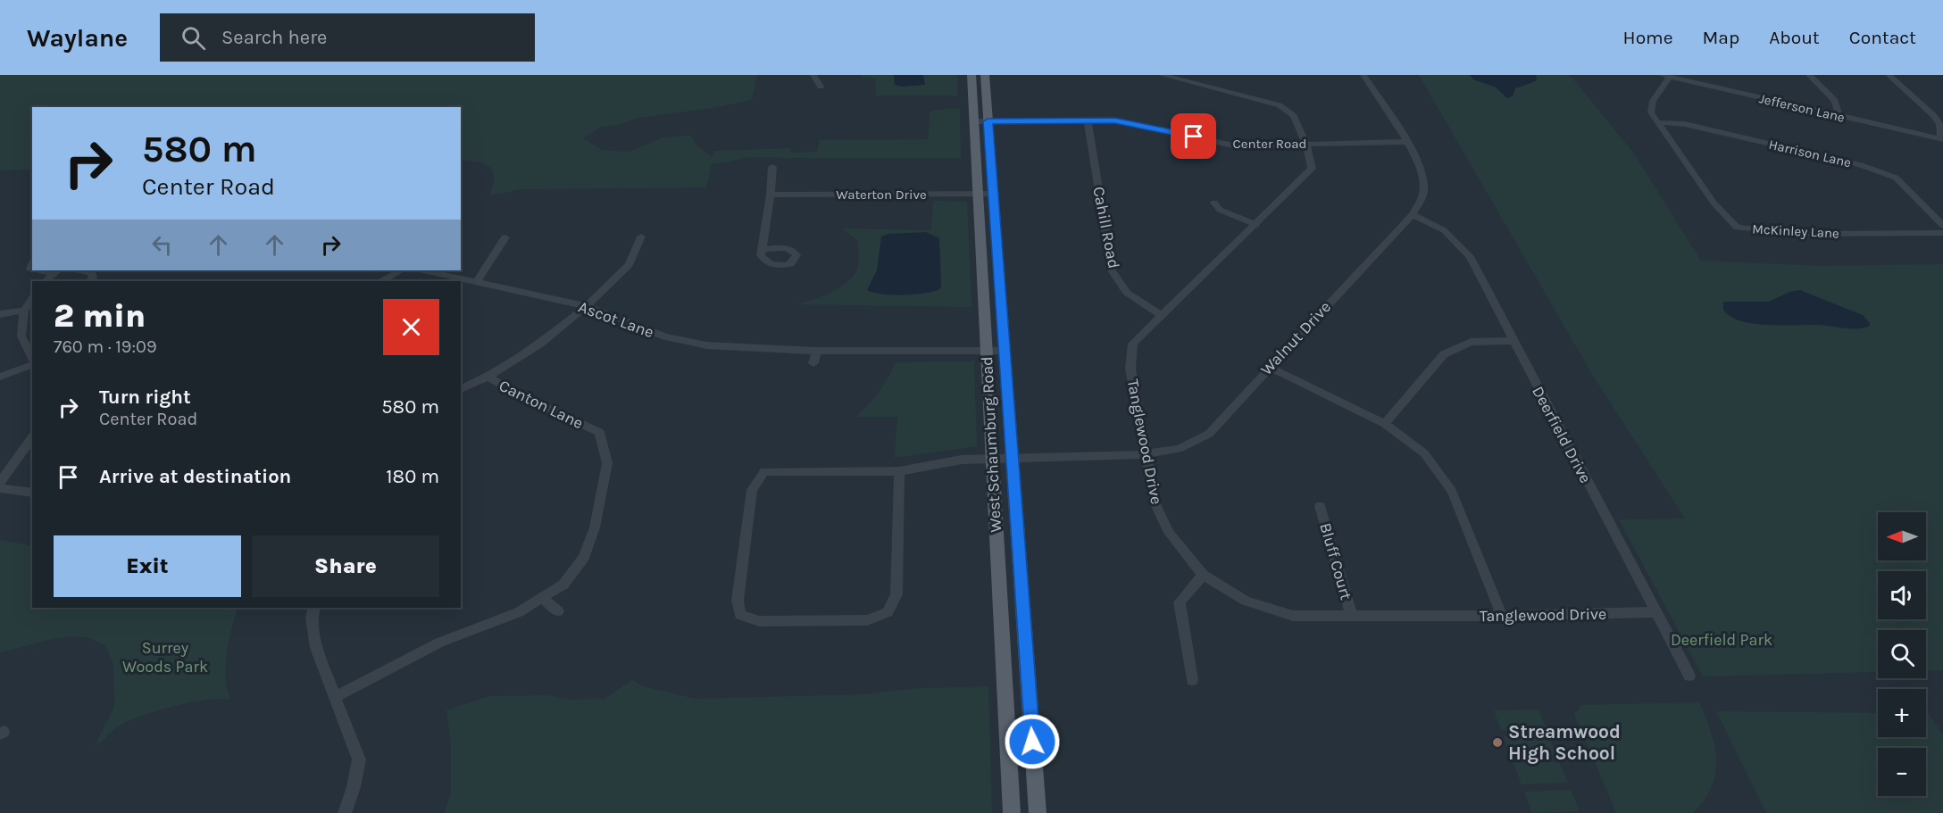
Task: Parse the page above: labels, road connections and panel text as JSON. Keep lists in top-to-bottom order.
{
  "streets": {
    "main road": ["West Schaumburg Road"],
    "street": [
      "Jefferson Lane",
      "Center Road",
      "Harrison Lane",
      "Waterton Drive",
      "Cahill Road",
      "McKinley Lane",
      "Ascot Lane",
      "Walnut Drive",
      "Canton Lane",
      "Deerfield Drive",
      "Tanglewood Drive",
      "Bluff Court"
    ]
  },
  "crossings": [
    ["Jefferson Lane", "McKinley Lane"],
    ["Center Road", "Cahill Road"],
    ["Center Road", "Walnut Drive"],
    ["Center Road", "Tanglewood Drive"],
    ["Center Road", "West Schaumburg Road"],
    ["Harrison Lane", "McKinley Lane"],
    ["Waterton Drive", "West Schaumburg Road"],
    ["Cahill Road", "Tanglewood Drive"],
    ["Ascot Lane", "West Schaumburg Road"],
    ["Walnut Drive", "Deerfield Drive"],
    ["Walnut Drive", "Tanglewood Drive"],
    ["Walnut Drive", "West Schaumburg Road"],
    ["Deerfield Drive", "Tanglewood Drive"],
    ["Tanglewood Drive", "Bluff Court"]
  ],
  "parks": ["Deerfield Park", "Surrey Woods Park"],
  "places": ["Streamwood High School"],
  "north": "left",
  "page": {
    "header": "Waylane",
    "search": "Search here",
    "nav": [
      "Home",
      "Map",
      "About",
      "Contact"
    ],
    "turn": ["580 m", "Center Road"],
    "heading": ["2 min", "760 m · 19:09"],
    "list": [
      {
        "name": "Turn right",
        "note": "Center Road",
        "value": "580 m"
      },
      {
        "name": "Arrive at destination",
        "value": "180 m"
      }
    ],
    "map_buttons": ["+", "−"],
    "buttons": ["Exit", "Share"]
  }
}
